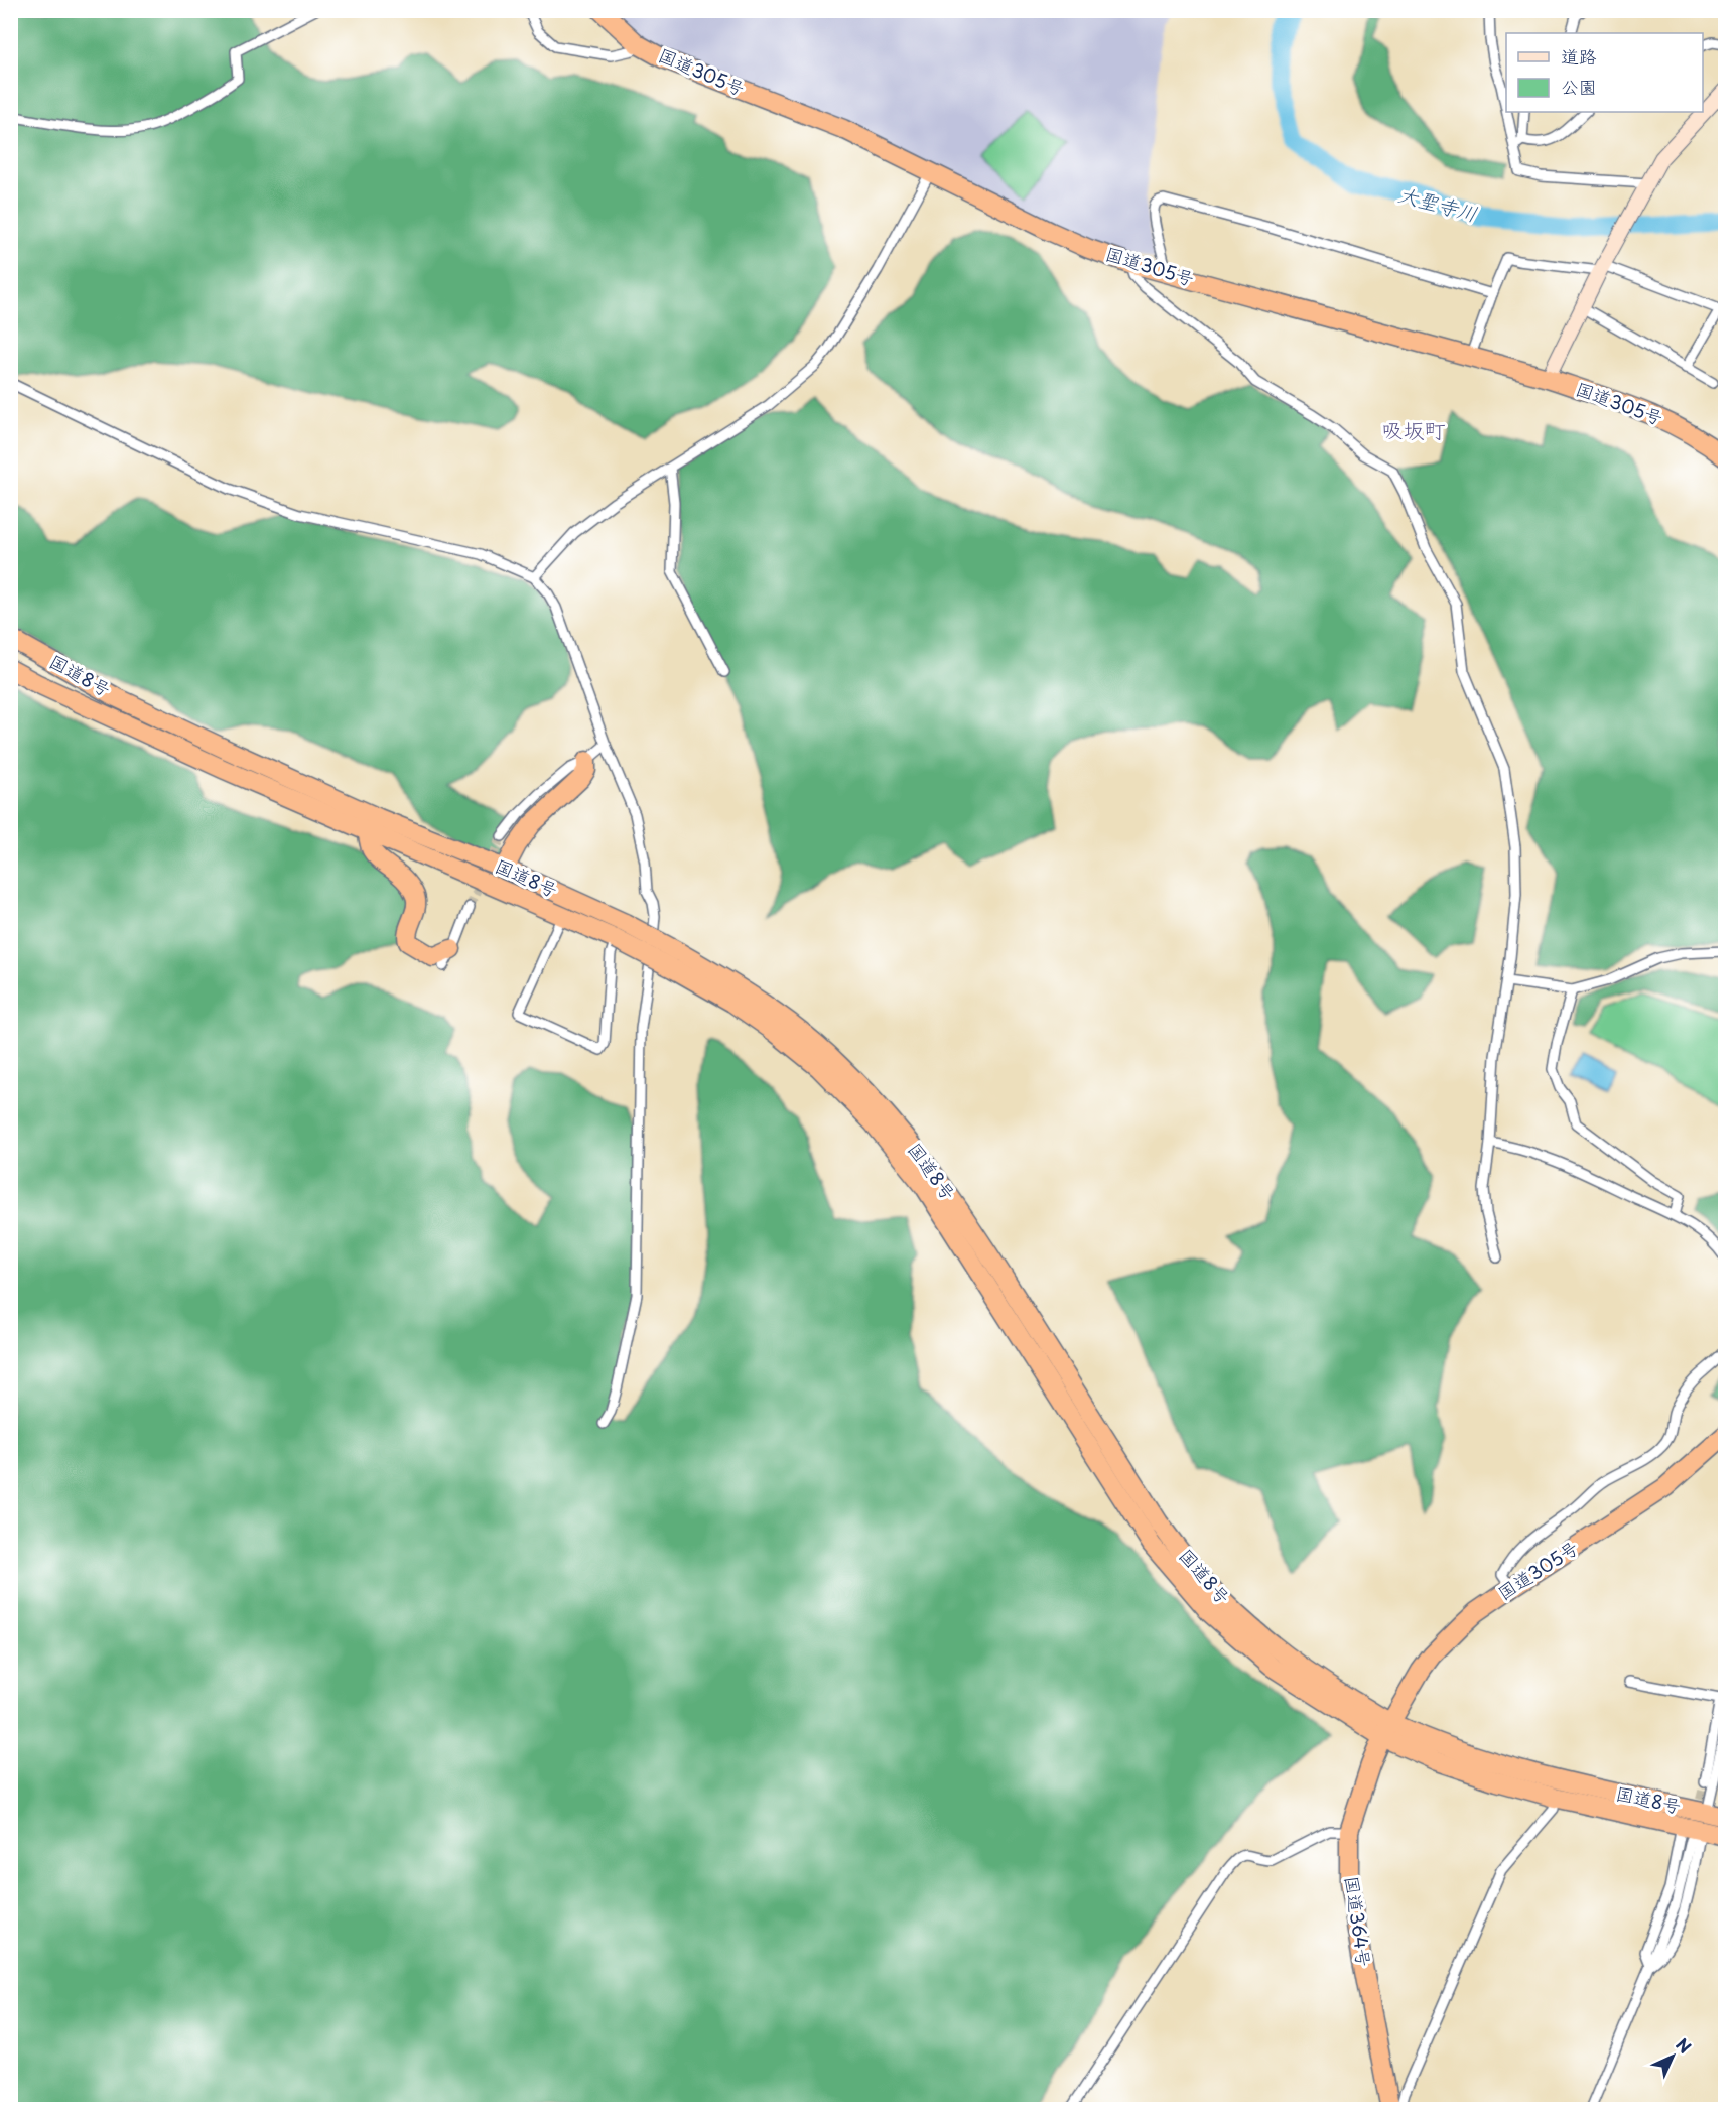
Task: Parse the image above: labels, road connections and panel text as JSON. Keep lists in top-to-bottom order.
{
  "streets": {
    "highway": ["国道305号", "国道8号", "国道364号"]
  },
  "crossings": [
    ["国道305号", "国道8号"],
    ["国道305号", "国道364号"],
    ["国道8号", "国道364号"]
  ],
  "districts": ["吸坂町"],
  "water": ["大聖寺川"],
  "legend": ["道路", "公園"],
  "north": "top right"
}
